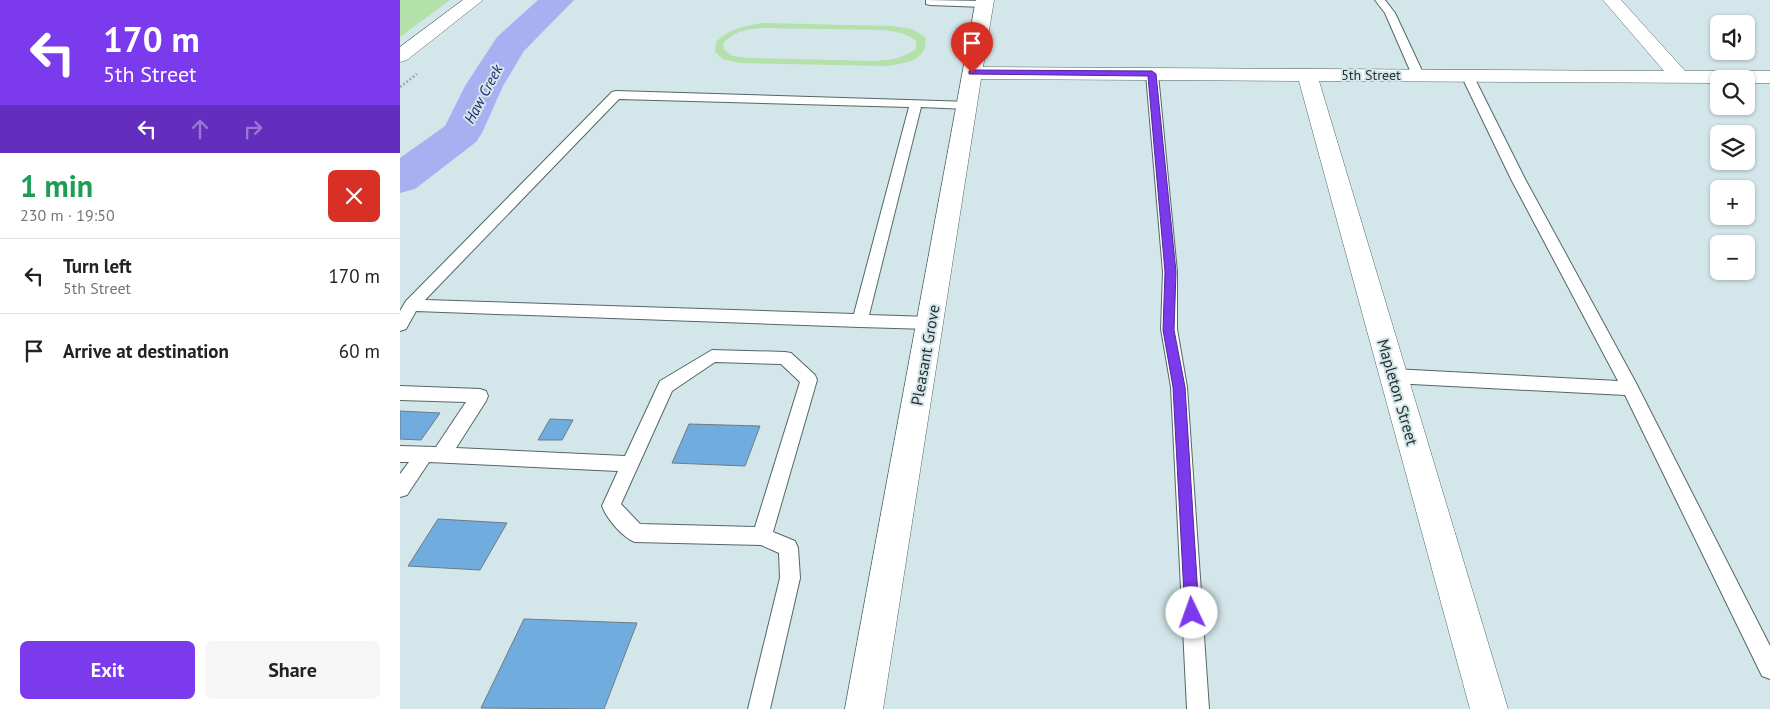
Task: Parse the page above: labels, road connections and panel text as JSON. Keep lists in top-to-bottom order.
{
  "streets": {
    "street": ["5th Street", "Pleasant Grove", "Mapleton Street"]
  },
  "crossings": [
    ["5th Street", "Pleasant Grove"],
    ["5th Street", "Mapleton Street"]
  ],
  "water": ["Haw Creek"],
  "page": {
    "turn": ["170 m", "5th Street"],
    "map_buttons": ["+", "−"],
    "heading": ["1 min", "230 m · 19:50"],
    "list": [
      {
        "name": "Turn left",
        "note": "5th Street",
        "value": "170 m"
      },
      {
        "name": "Arrive at destination",
        "value": "60 m"
      }
    ],
    "buttons": ["Exit", "Share"]
  }
}
